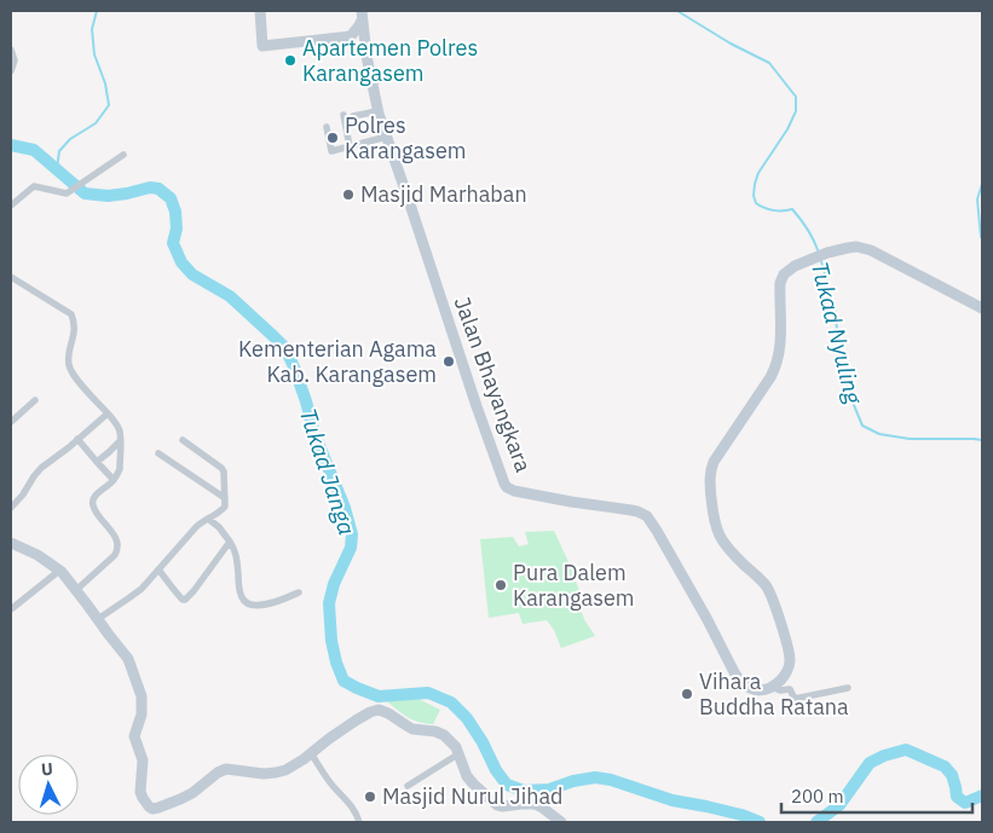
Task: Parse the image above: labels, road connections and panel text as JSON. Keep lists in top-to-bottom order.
{
  "streets": {
    "street": ["Jalan Bhayangkara"]
  },
  "water": ["Tukad Nyuling", "Tukad Janga"],
  "places": [
    "Apartemen Polres Karangasem",
    "Polres Karangasem",
    "Masjid Marhaban",
    "Kementerian Agama Kab. Karangasem",
    "Pura Dalem Karangasem",
    "Vihara Buddha Ratana",
    "Masjid Nurul Jihad"
  ],
  "scale_bar": "200 m",
  "north": "top"
}
